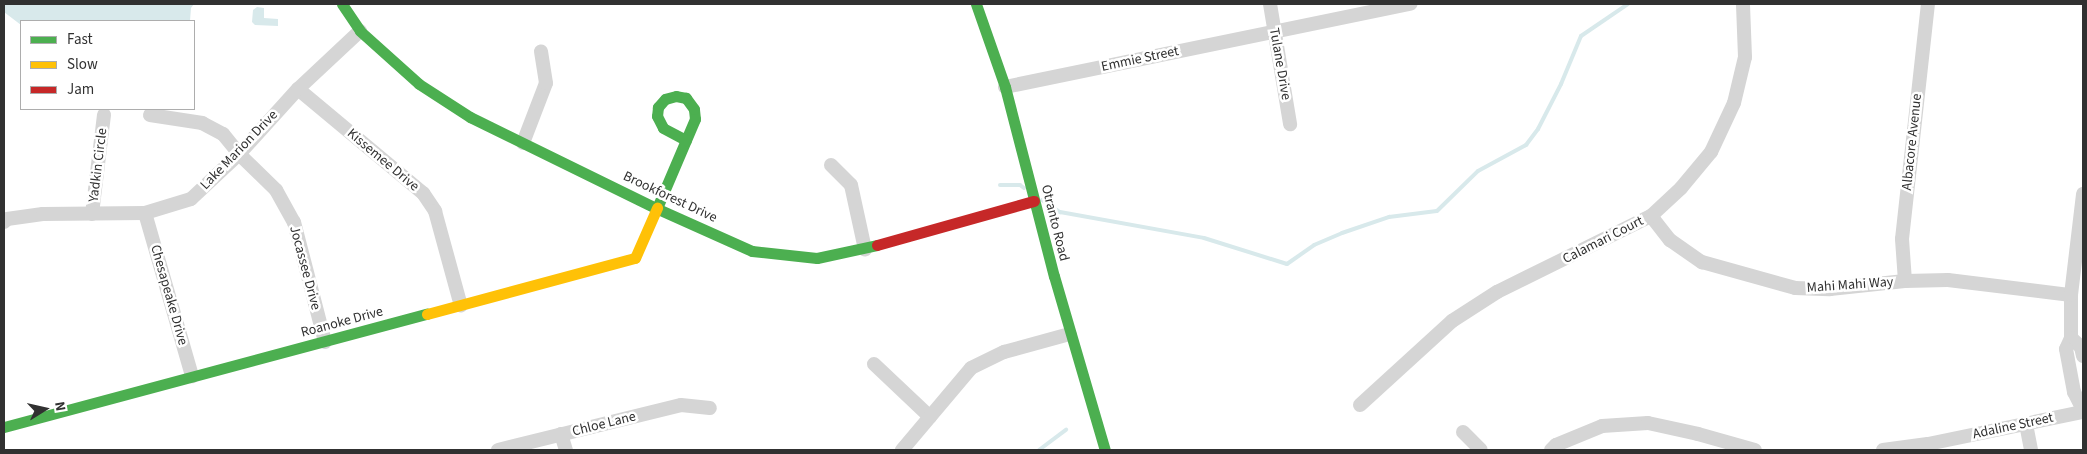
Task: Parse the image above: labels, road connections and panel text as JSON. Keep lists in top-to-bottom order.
{
  "streets": {
    "street": [
      "Emmie Street",
      "Tulane Drive",
      "Albacore Avenue",
      "Lake Marion Drive",
      "Kissemee Drive",
      "Yadkin Circle",
      "Brookforest Drive",
      "Otranto Road",
      "Calamari Court",
      "Jocassee Drive",
      "Mahi Mahi Way",
      "Chesapeake Drive",
      "Roanoke Drive",
      "Chloe Lane",
      "Adaline Street"
    ]
  },
  "crossings": [
    ["Emmie Street", "Tulane Drive"],
    ["Emmie Street", "Otranto Road"],
    ["Albacore Avenue", "Mahi Mahi Way"],
    ["Lake Marion Drive", "Kissemee Drive"],
    ["Lake Marion Drive", "Yadkin Circle"],
    ["Lake Marion Drive", "Brookforest Drive"],
    ["Lake Marion Drive", "Jocassee Drive"],
    ["Lake Marion Drive", "Chesapeake Drive"],
    ["Kissemee Drive", "Roanoke Drive"],
    ["Brookforest Drive", "Otranto Road"],
    ["Brookforest Drive", "Roanoke Drive"],
    ["Calamari Court", "Mahi Mahi Way"],
    ["Jocassee Drive", "Roanoke Drive"],
    ["Chesapeake Drive", "Roanoke Drive"]
  ],
  "legend": ["Fast", "Slow", "Jam"],
  "north": "right"
}
